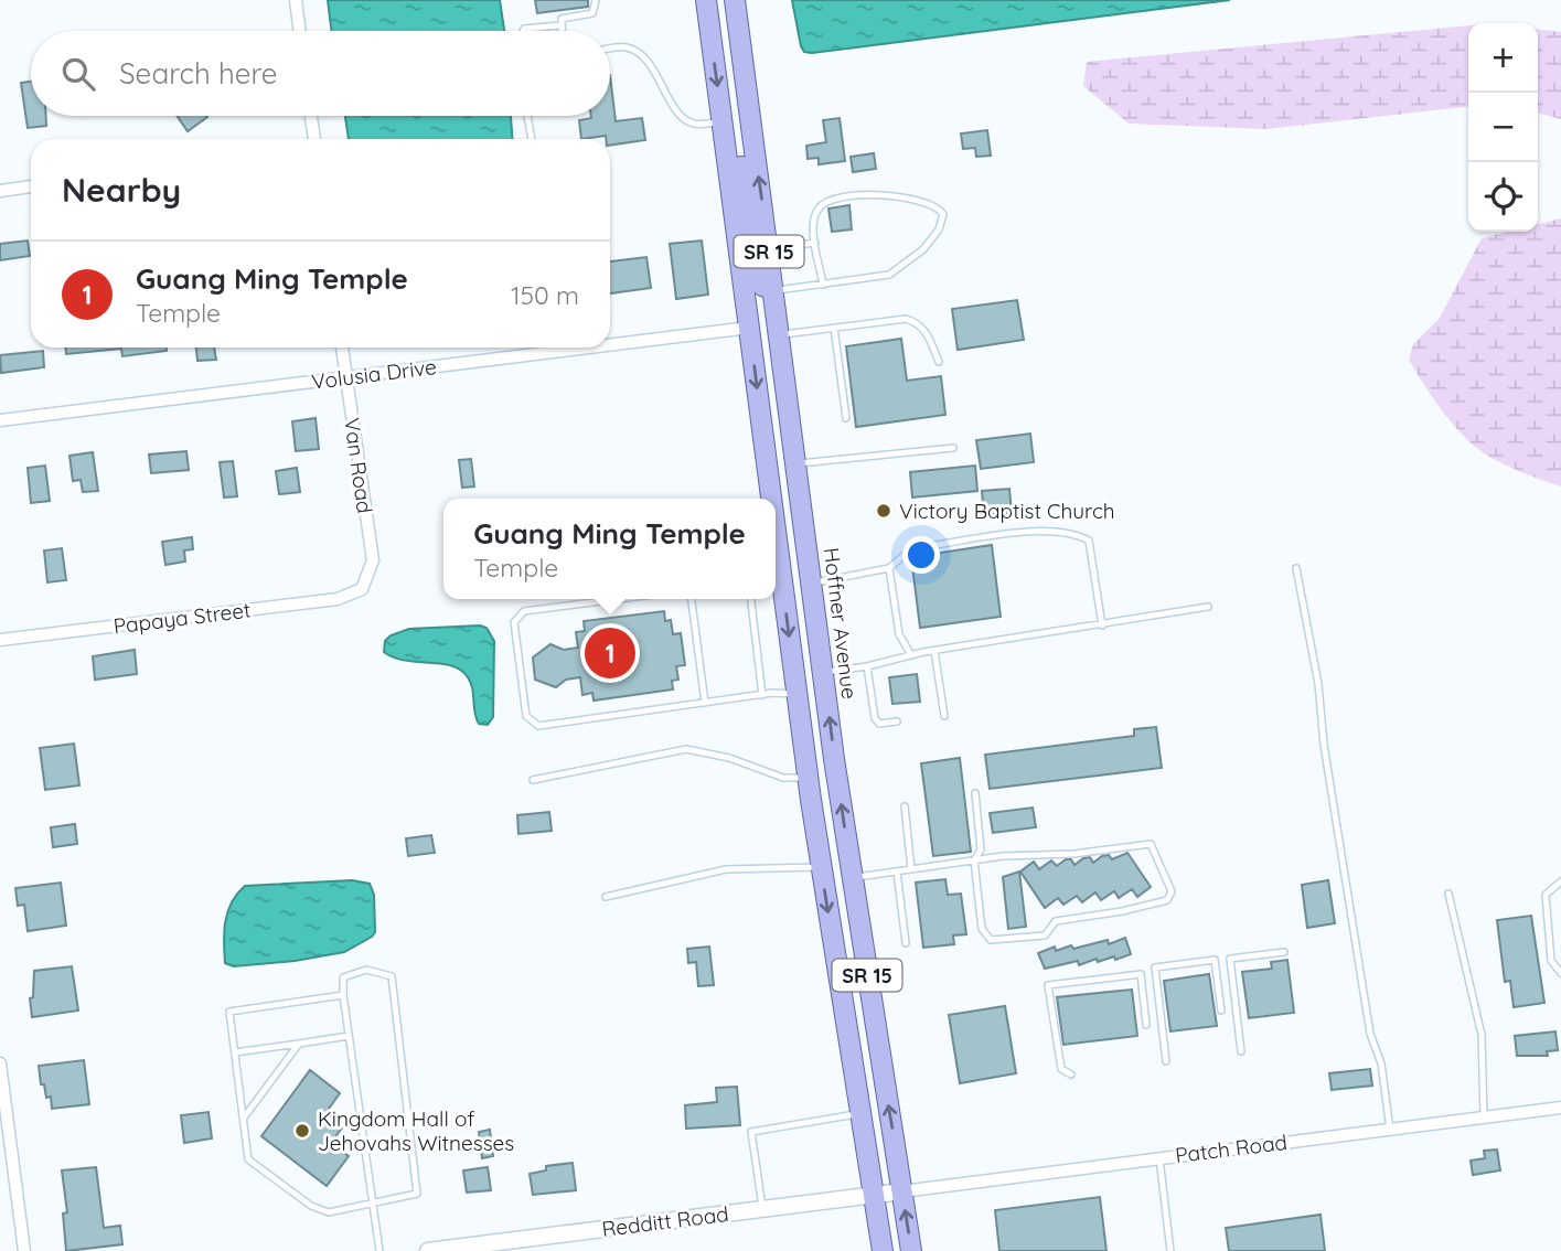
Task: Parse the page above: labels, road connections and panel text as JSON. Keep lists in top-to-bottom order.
{
  "streets": {
    "main road": ["SR 15", "Hoffner Avenue"],
    "street": [
      "Volusia Drive",
      "Van Road",
      "Papaya Street",
      "Patch Road",
      "Redditt Road"
    ]
  },
  "crossings": [
    ["SR 15", "Volusia Drive"],
    ["SR 15", "Redditt Road"],
    ["Volusia Drive", "Van Road"],
    ["Van Road", "Papaya Street"],
    ["Hoffner Avenue", "Patch Road"],
    ["Hoffner Avenue", "Redditt Road"],
    ["Patch Road", "Redditt Road"]
  ],
  "places": ["Victory Baptist Church", "Kingdom Hall of Jehovahs Witnesses"],
  "page": {
    "map_buttons": ["+", "−"],
    "search": "Search here",
    "heading": "Nearby",
    "list": [
      {
        "mark": "1",
        "name": "Guang Ming Temple",
        "note": "Temple",
        "value": "150 m"
      }
    ],
    "popup": ["Guang Ming Temple", "Temple"],
    "pins": "1"
  }
}
